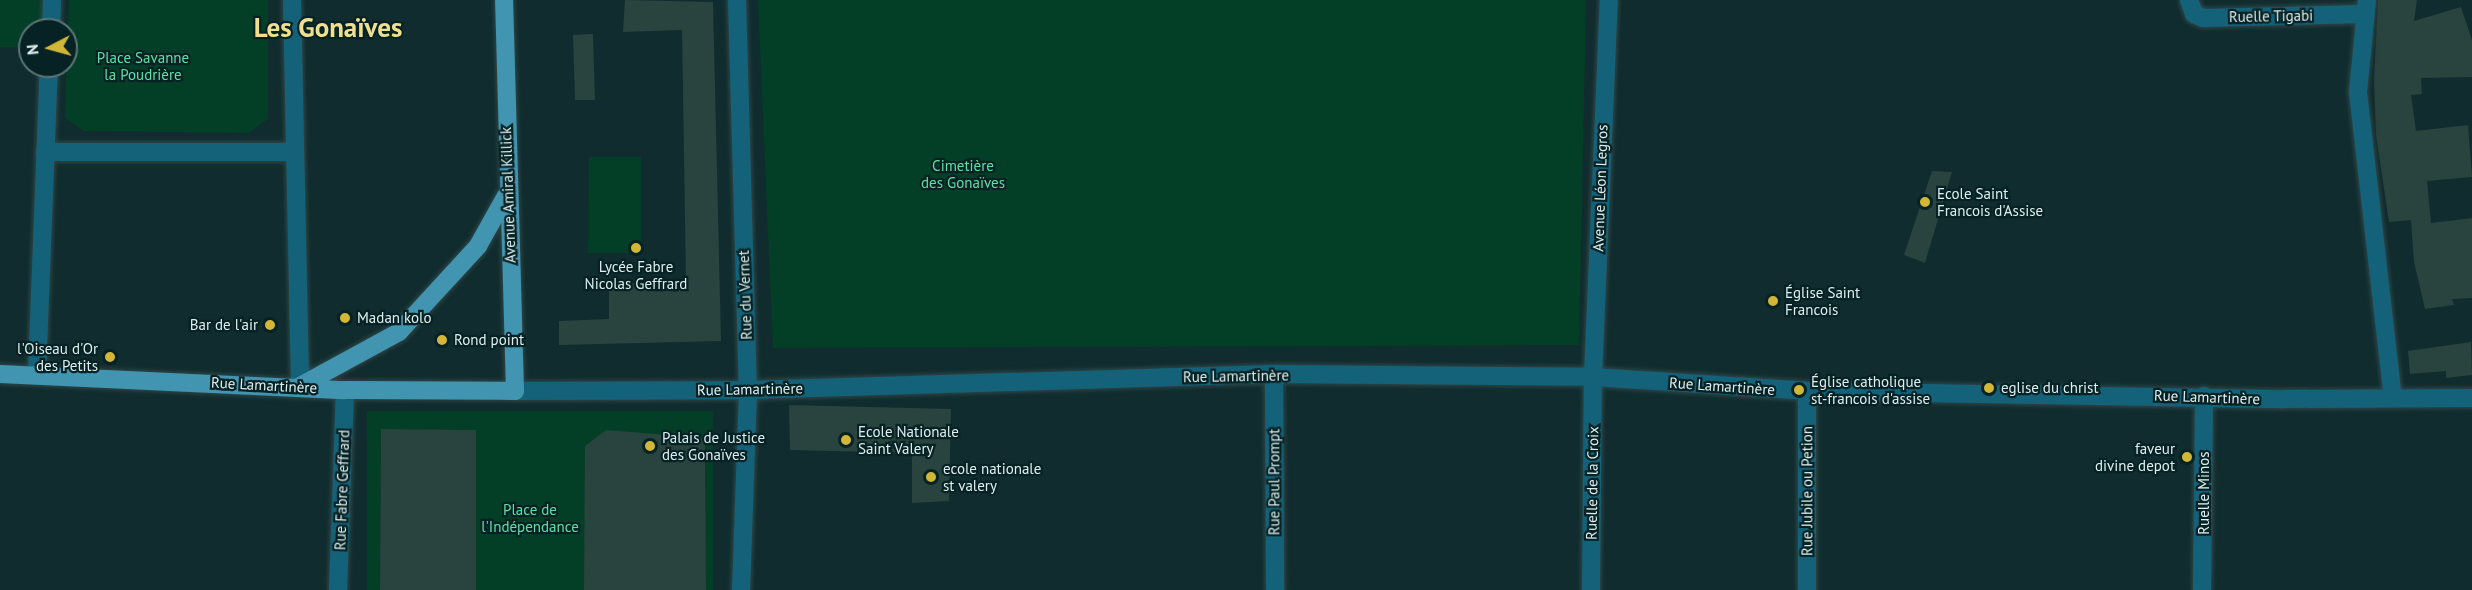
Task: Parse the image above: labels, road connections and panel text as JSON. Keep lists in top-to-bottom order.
{
  "streets": {
    "main road": ["Avenue Amiral Killick", "Rue Lamartinère"],
    "street": [
      "Ruelle Tigabi",
      "Avenue Léon Legros",
      "Rue du Vernet",
      "Rue Paul Prompt",
      "Ruelle de la Croix",
      "Rue Fabre Geffrard",
      "Rue Jubile ou Petion",
      "Ruelle Minos"
    ]
  },
  "crossings": [
    ["Avenue Léon Legros", "Rue Lamartinère"],
    ["Avenue Léon Legros", "Ruelle de la Croix"],
    ["Avenue Amiral Killick", "Rue Lamartinère"],
    ["Rue du Vernet", "Rue Lamartinère"],
    ["Rue Lamartinère", "Rue Paul Prompt"],
    ["Rue Lamartinère", "Ruelle de la Croix"],
    ["Rue Lamartinère", "Rue Fabre Geffrard"],
    ["Rue Lamartinère", "Rue Jubile ou Petion"],
    ["Rue Lamartinère", "Ruelle Minos"]
  ],
  "districts": ["Les Gonaïves"],
  "parks": ["Place Savanne la Poudrière", "Cimetière des Gonaïves", "Place de l'Indépendance"],
  "places": [
    "Ecole Saint Francois d'Assise",
    "Lycée Fabre Nicolas Geffrard",
    "Église Saint Francois",
    "Madan kolo",
    "Bar de l'air",
    "Rond point",
    "l'Oiseau d'Or des Petits",
    "eglise du christ",
    "Église catholique st-francois d'assise",
    "Ecole Nationale Saint Valery",
    "Palais de Justice des Gonaïves",
    "faveur divine depot",
    "ecole nationale st valery"
  ],
  "north": "left"
}
